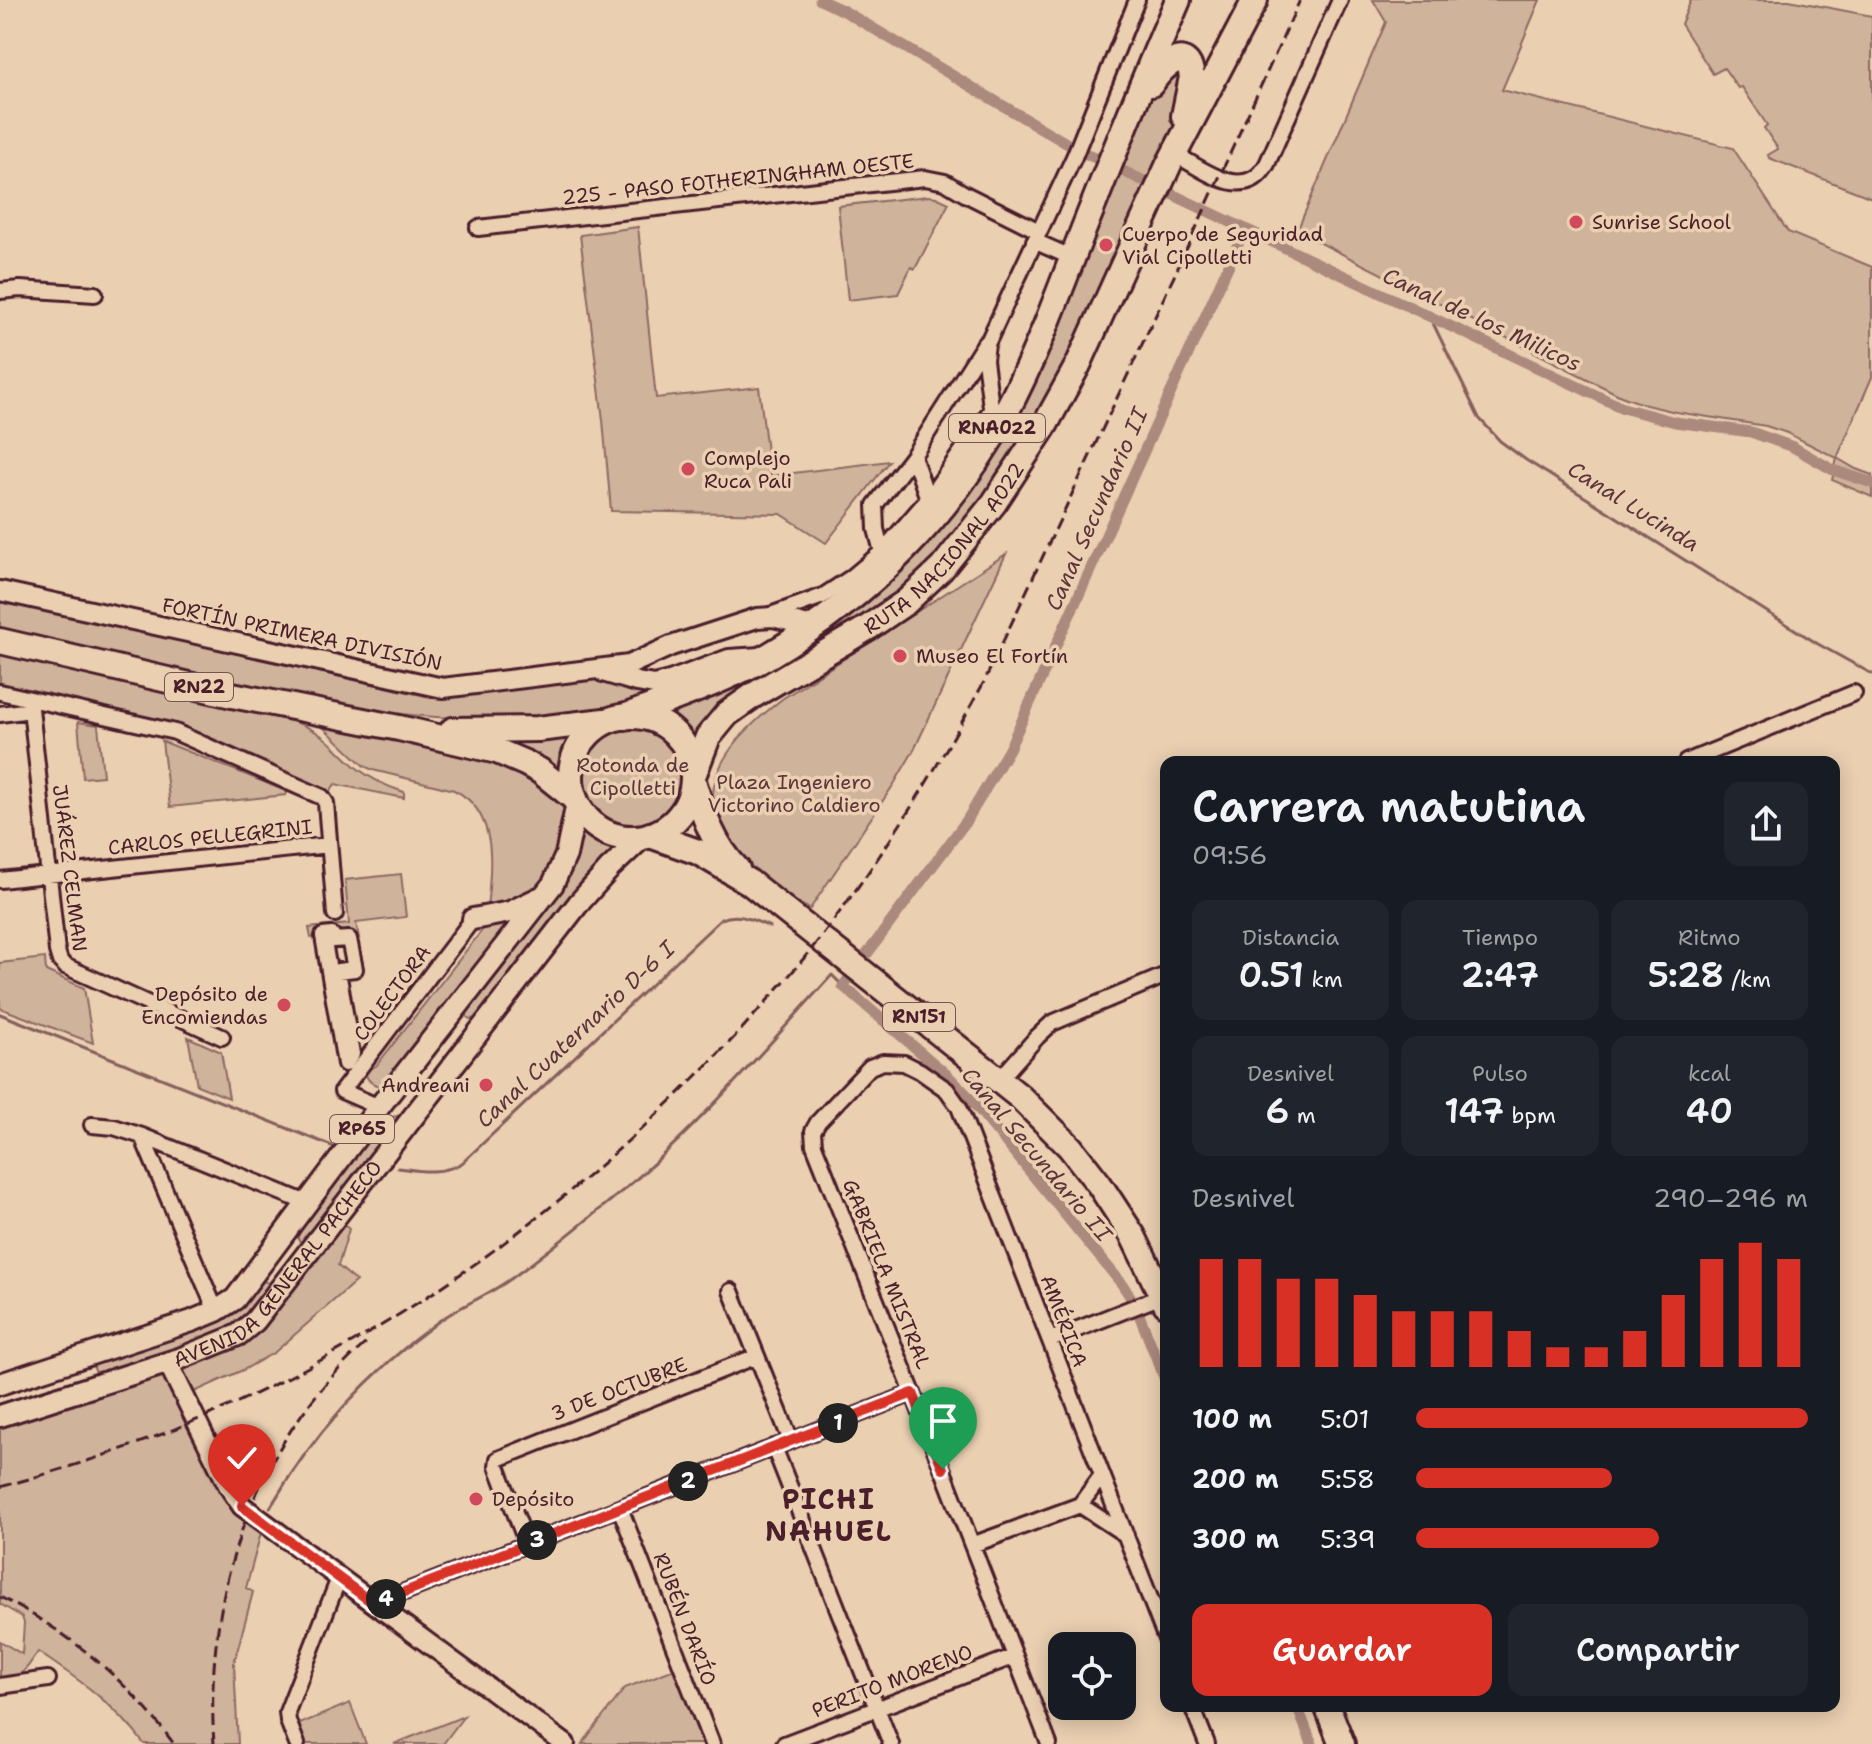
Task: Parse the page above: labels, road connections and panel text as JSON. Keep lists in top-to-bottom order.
{
  "streets": {
    "highway": [
      "RNA022",
      "RUTA NACIONAL A022",
      "RN22",
      "RN151"
    ],
    "main road": ["RP65", "AVENIDA GENERAL PACHECO"],
    "street": [
      "225 - PASO FOTHERINGHAM OESTE",
      "FORTÍN PRIMERA DIVISIÓN",
      "CARLOS PELLEGRINI",
      "JUÁREZ CELMAN",
      "COLECTORA",
      "GABRIELA MISTRAL",
      "AMÉRICA",
      "3 DE OCTUBRE",
      "RUBÉN DARÍO",
      "PERITO MORENO"
    ]
  },
  "crossings": [
    ["225 - PASO FOTHERINGHAM OESTE", "RUTA NACIONAL A022"],
    ["RUTA NACIONAL A022", "FORTÍN PRIMERA DIVISIÓN"],
    ["RUTA NACIONAL A022", "RN22"],
    ["RUTA NACIONAL A022", "RN151"],
    ["RUTA NACIONAL A022", "AVENIDA GENERAL PACHECO"],
    ["RN22", "RN151"],
    ["RN22", "AVENIDA GENERAL PACHECO"],
    ["CARLOS PELLEGRINI", "JUÁREZ CELMAN"],
    ["COLECTORA", "AVENIDA GENERAL PACHECO"],
    ["RN151", "AVENIDA GENERAL PACHECO"],
    ["GABRIELA MISTRAL", "AMÉRICA"],
    ["GABRIELA MISTRAL", "PERITO MORENO"]
  ],
  "districts": ["PICHI NAHUEL"],
  "water": [
    "Canal de los Milicos",
    "Canal Lucinda",
    "Canal Secundario II",
    "Canal Cuaternario D-6 I"
  ],
  "parks": ["Rotonda de Cipolletti", "Plaza Ingeniero Victorino Caldiero"],
  "places": [
    "Sunrise School",
    "Cuerpo de Seguridad Vial Cipolletti",
    "Complejo Ruca Pali",
    "Museo El Fortín",
    "Depósito de Encomiendas",
    "Andreani",
    "Depósito"
  ],
  "page": {
    "heading": ["Carrera matutina", "09:56"],
    "stats": [
      ["Distancia", "0.51 km"],
      ["Tiempo", "2:47"],
      ["Ritmo", "5:28 /km"],
      ["Desnivel", "6 m"],
      ["Pulso", "147 bpm"],
      ["kcal", "40"]
    ],
    "chart": ["Desnivel", "290–296 m"],
    "list": [
      {
        "name": "100 m",
        "note": "5:01"
      },
      {
        "name": "200 m",
        "note": "5:58"
      },
      {
        "name": "300 m",
        "note": "5:39"
      }
    ],
    "pins": [
      "1",
      "2",
      "3",
      "4"
    ],
    "buttons": ["Guardar", "Compartir"]
  }
}
